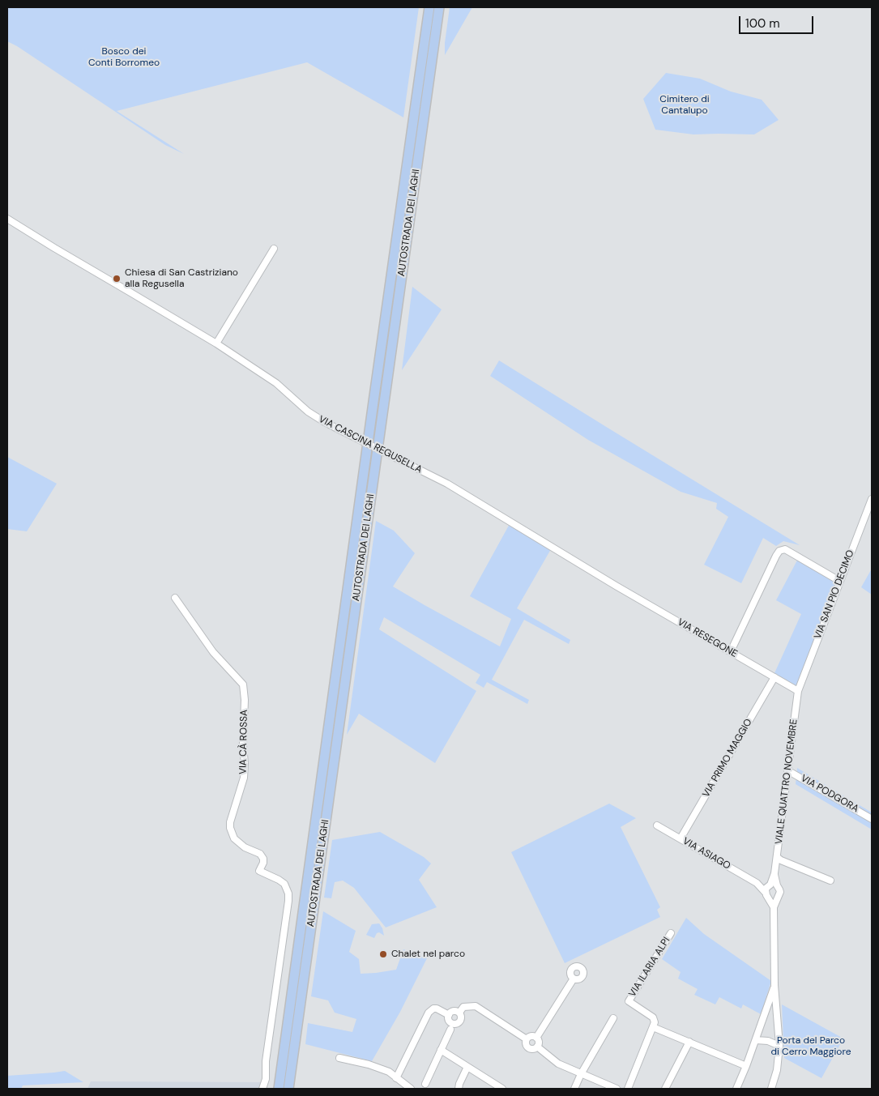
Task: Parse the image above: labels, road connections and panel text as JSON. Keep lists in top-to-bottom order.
{
  "streets": {
    "highway": ["AUTOSTRADA DEI LAGHI"],
    "street": [
      "VIA CASCINA REGUSELLA",
      "VIA SAN PIO DECIMO",
      "VIA RESEGONE",
      "VIA CÀ ROSSA",
      "VIA PRIMO MAGGIO",
      "VIALE QUATTRO NOVEMBRE",
      "VIA PODGORA",
      "VIA ASIAGO",
      "VIA ILARIA ALPI"
    ]
  },
  "crossings": [
    ["VIA CASCINA REGUSELLA", "VIA RESEGONE"],
    ["VIA SAN PIO DECIMO", "VIA RESEGONE"],
    ["VIA SAN PIO DECIMO", "VIALE QUATTRO NOVEMBRE"],
    ["VIA RESEGONE", "VIA PRIMO MAGGIO"],
    ["VIA RESEGONE", "VIALE QUATTRO NOVEMBRE"],
    ["VIA PRIMO MAGGIO", "VIA ASIAGO"],
    ["VIALE QUATTRO NOVEMBRE", "VIA PODGORA"],
    ["VIALE QUATTRO NOVEMBRE", "VIA ASIAGO"]
  ],
  "parks": ["Bosco dei Conti Borromeo", "Cimitero di Cantalupo", "Porta del Parco di Cerro Maggiore"],
  "places": ["Chiesa di San Castriziano alla Regusella", "Chalet nel parco"],
  "scale_bar": "100 m"
}
